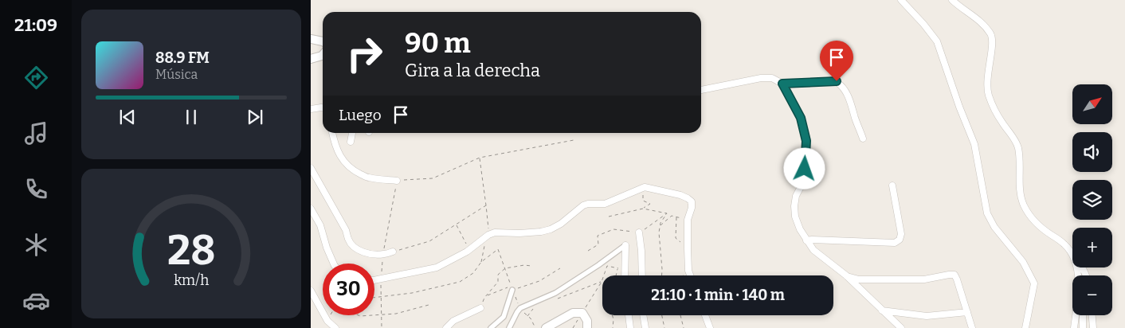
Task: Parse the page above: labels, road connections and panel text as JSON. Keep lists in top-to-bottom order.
{
  "north": "top right",
  "page": {
    "tabs": "21:09",
    "turn": ["90 m", "Gira a la derecha"],
    "song": ["88.9 FM", "Música"],
    "map_buttons": ["+", "−"],
    "then": "Luego",
    "limit": "30",
    "trip": "21:10 · 1 min · 140 m",
    "gauge": ["28", "km/h"]
  }
}
